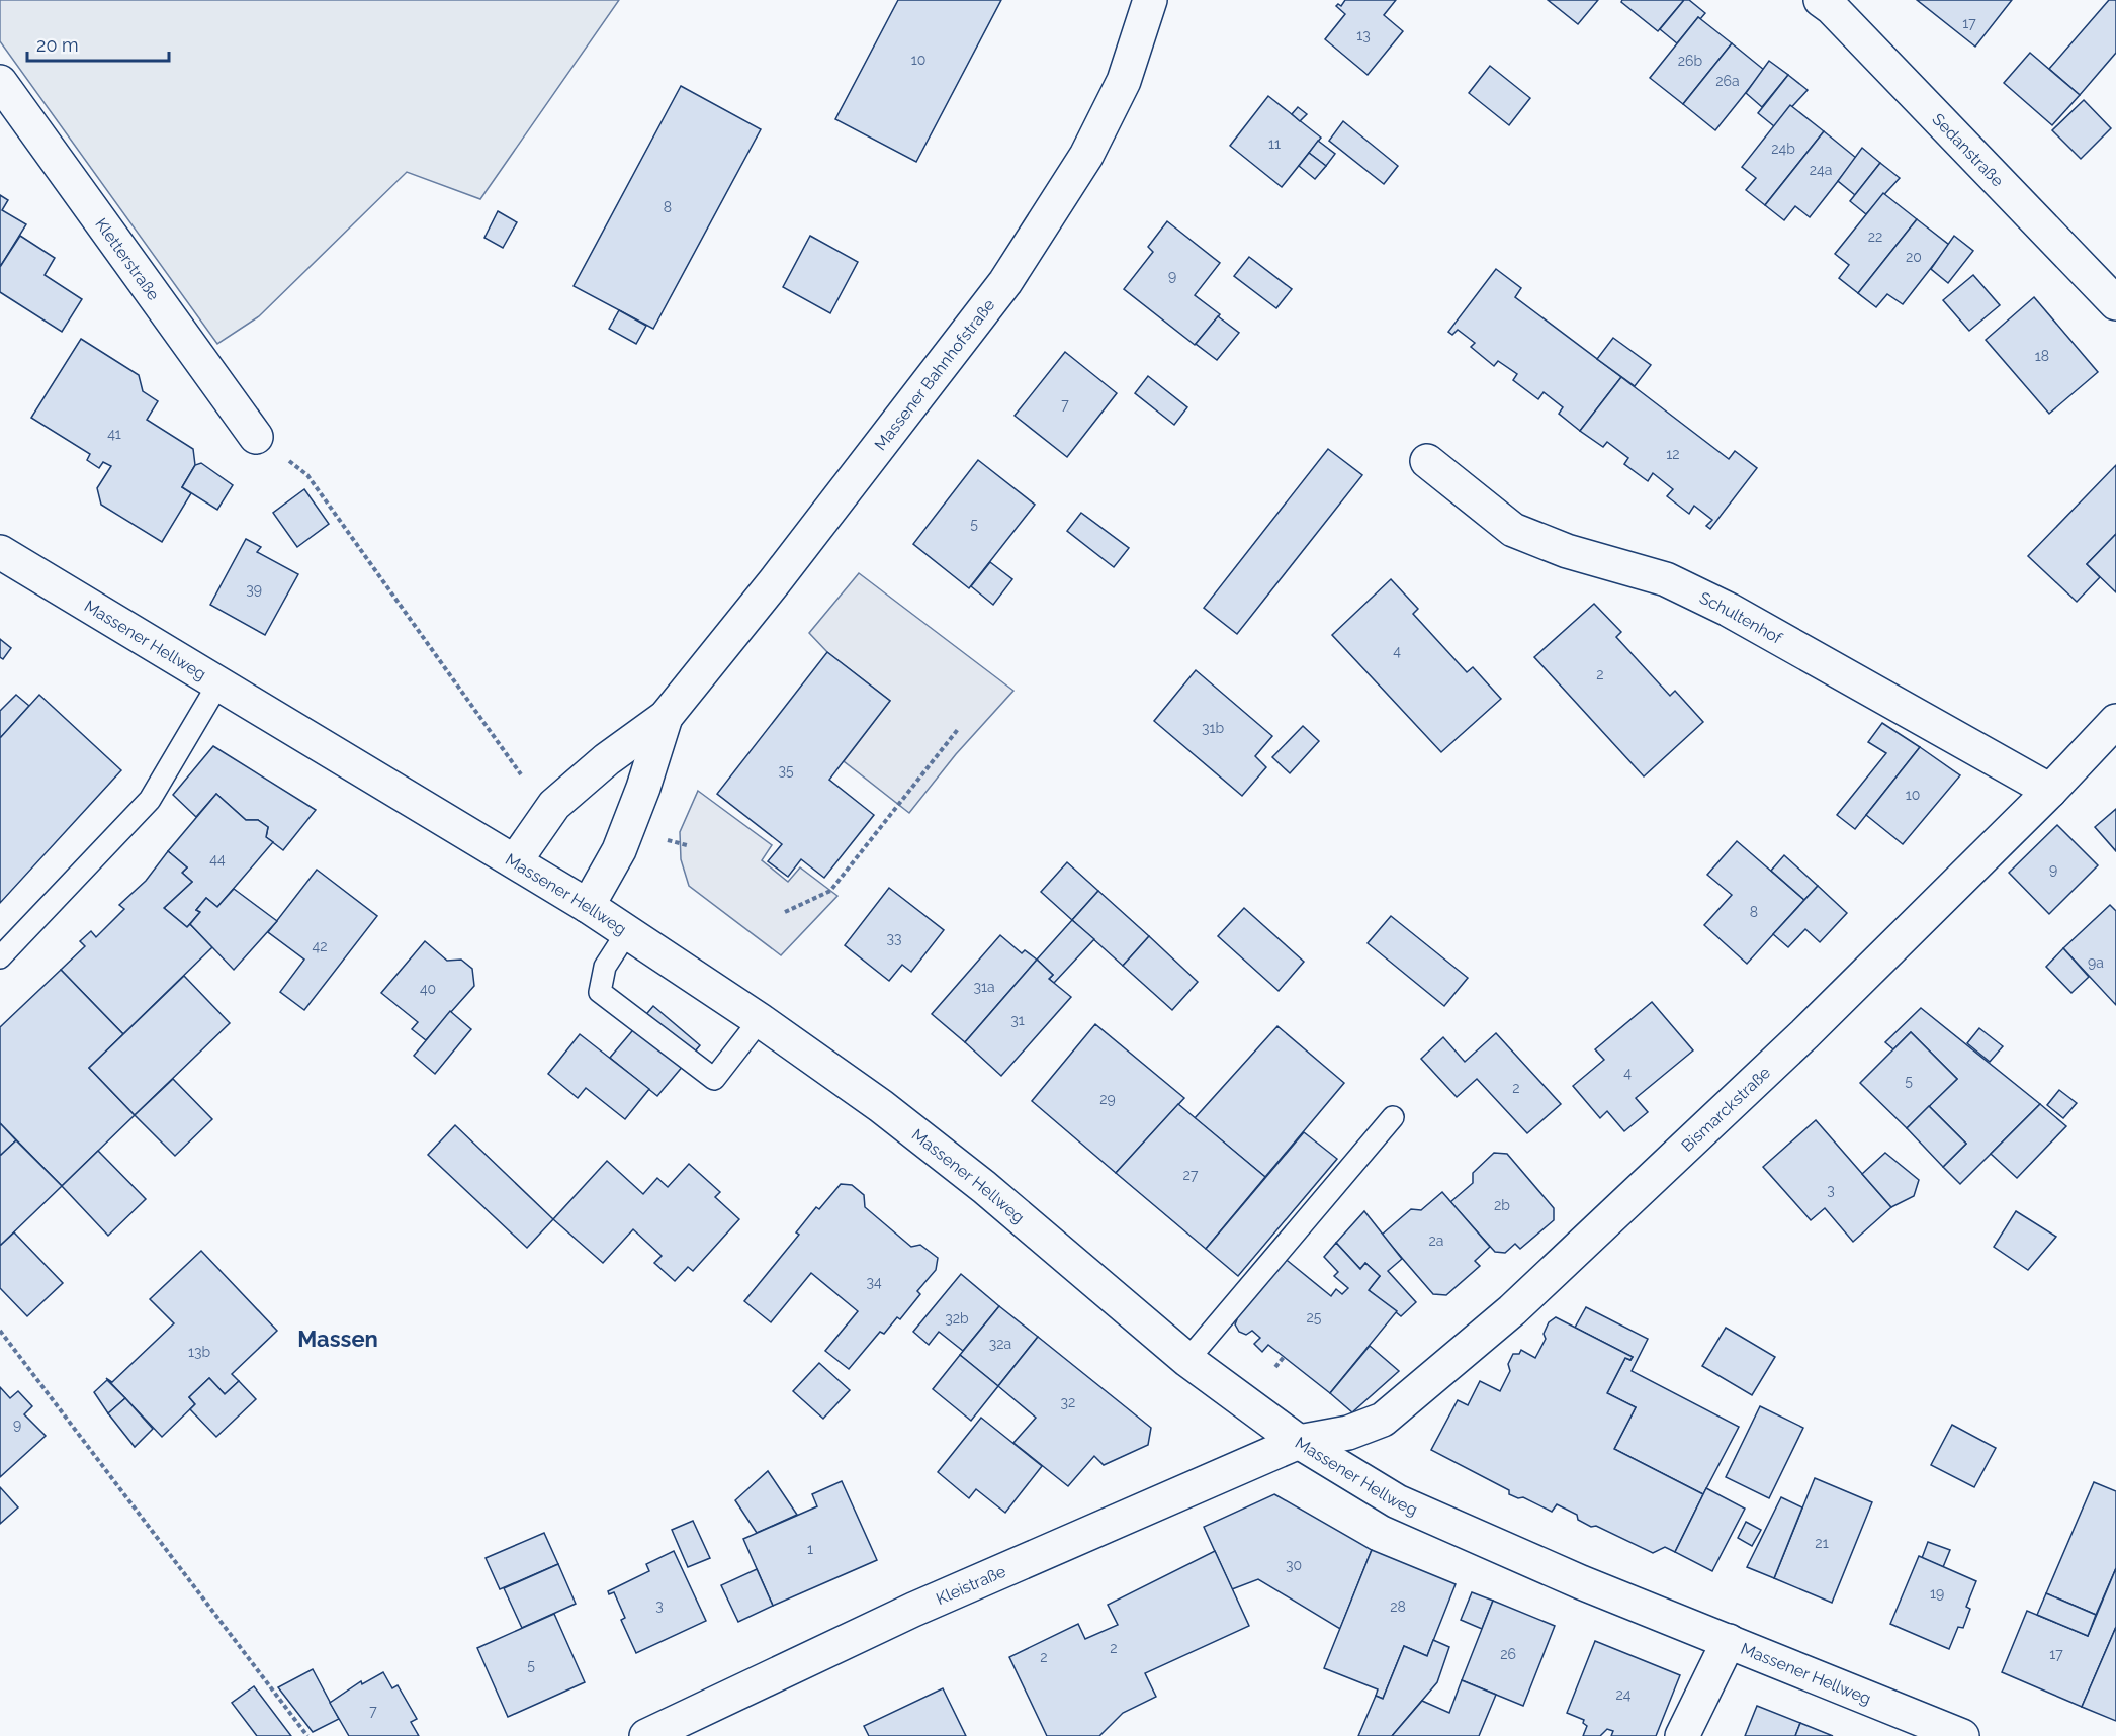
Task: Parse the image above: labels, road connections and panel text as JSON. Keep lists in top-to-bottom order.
{
  "streets": {
    "main road": [
      "Sedanstraße",
      "Kletterstraße",
      "Massener Bahnhofstraße",
      "Schultenhof",
      "Massener Hellweg",
      "Bismarckstraße",
      "Kleistraße"
    ]
  },
  "crossings": [
    ["Massener Bahnhofstraße", "Massener Hellweg"],
    ["Schultenhof", "Bismarckstraße"],
    ["Massener Hellweg", "Bismarckstraße"],
    ["Massener Hellweg", "Kleistraße"],
    ["Bismarckstraße", "Kleistraße"]
  ],
  "districts": ["Massen"],
  "house_numbers": [
    "17",
    "13",
    "10",
    "26b",
    "26a",
    "11",
    "24b",
    "24a",
    "8",
    "22",
    "20",
    "9",
    "18",
    "7",
    "41",
    "12",
    "5",
    "39",
    "4",
    "2",
    "31b",
    "35",
    "10",
    "44",
    "9",
    "8",
    "33",
    "42",
    "9a",
    "31a",
    "40",
    "31",
    "4",
    "5",
    "2",
    "29",
    "27",
    "3",
    "2b",
    "2a",
    "34",
    "25",
    "32b",
    "32a",
    "13b",
    "32",
    "9",
    "21",
    "1",
    "30",
    "19",
    "3",
    "28",
    "2",
    "26",
    "17",
    "2",
    "5",
    "24",
    "7"
  ],
  "scale_bar": "20 m"
}
